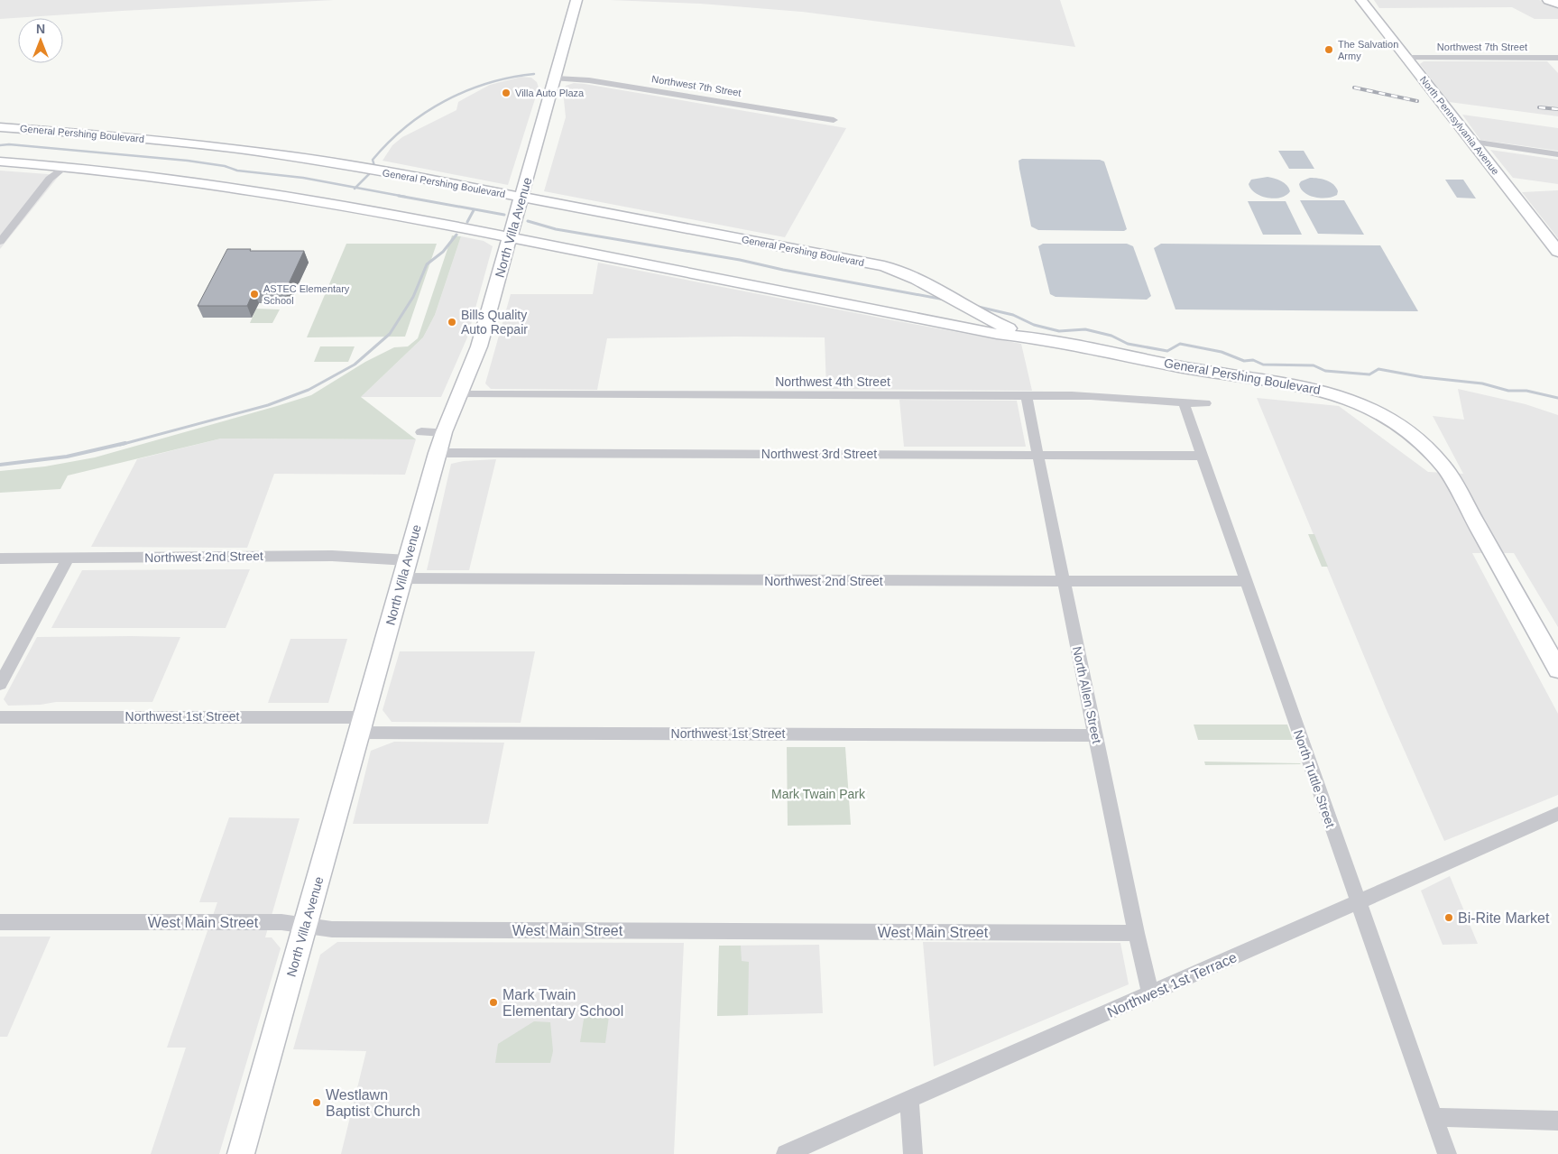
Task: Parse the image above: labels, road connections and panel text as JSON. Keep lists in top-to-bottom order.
{
  "streets": {
    "main road": ["North Pennsylvania Avenue", "General Pershing Boulevard", "North Villa Avenue"],
    "street": [
      "Northwest 7th Street",
      "Northwest 4th Street",
      "Northwest 3rd Street",
      "Northwest 2nd Street",
      "North Allen Street",
      "Northwest 1st Street",
      "North Tuttle Street",
      "West Main Street",
      "Northwest 1st Terrace"
    ]
  },
  "crossings": [
    ["Northwest 7th Street", "North Pennsylvania Avenue"],
    ["Northwest 7th Street", "North Villa Avenue"],
    ["General Pershing Boulevard", "North Villa Avenue"],
    ["North Villa Avenue", "Northwest 4th Street"],
    ["North Villa Avenue", "Northwest 3rd Street"],
    ["North Villa Avenue", "Northwest 2nd Street"],
    ["North Villa Avenue", "Northwest 1st Street"],
    ["North Villa Avenue", "West Main Street"],
    ["Northwest 4th Street", "North Allen Street"],
    ["Northwest 4th Street", "North Tuttle Street"],
    ["Northwest 3rd Street", "North Allen Street"],
    ["Northwest 3rd Street", "North Tuttle Street"],
    ["Northwest 2nd Street", "North Allen Street"],
    ["Northwest 2nd Street", "North Tuttle Street"],
    ["North Allen Street", "Northwest 1st Street"],
    ["North Allen Street", "West Main Street"],
    ["North Allen Street", "Northwest 1st Terrace"],
    ["North Tuttle Street", "Northwest 1st Terrace"]
  ],
  "parks": ["Mark Twain Park"],
  "places": [
    "The Salvation Army",
    "Villa Auto Plaza",
    "ASTEC Elementary School",
    "Bills Quality Auto Repair",
    "Bi-Rite Market",
    "Mark Twain Elementary School",
    "Westlawn Baptist Church"
  ],
  "north": "top"
}
